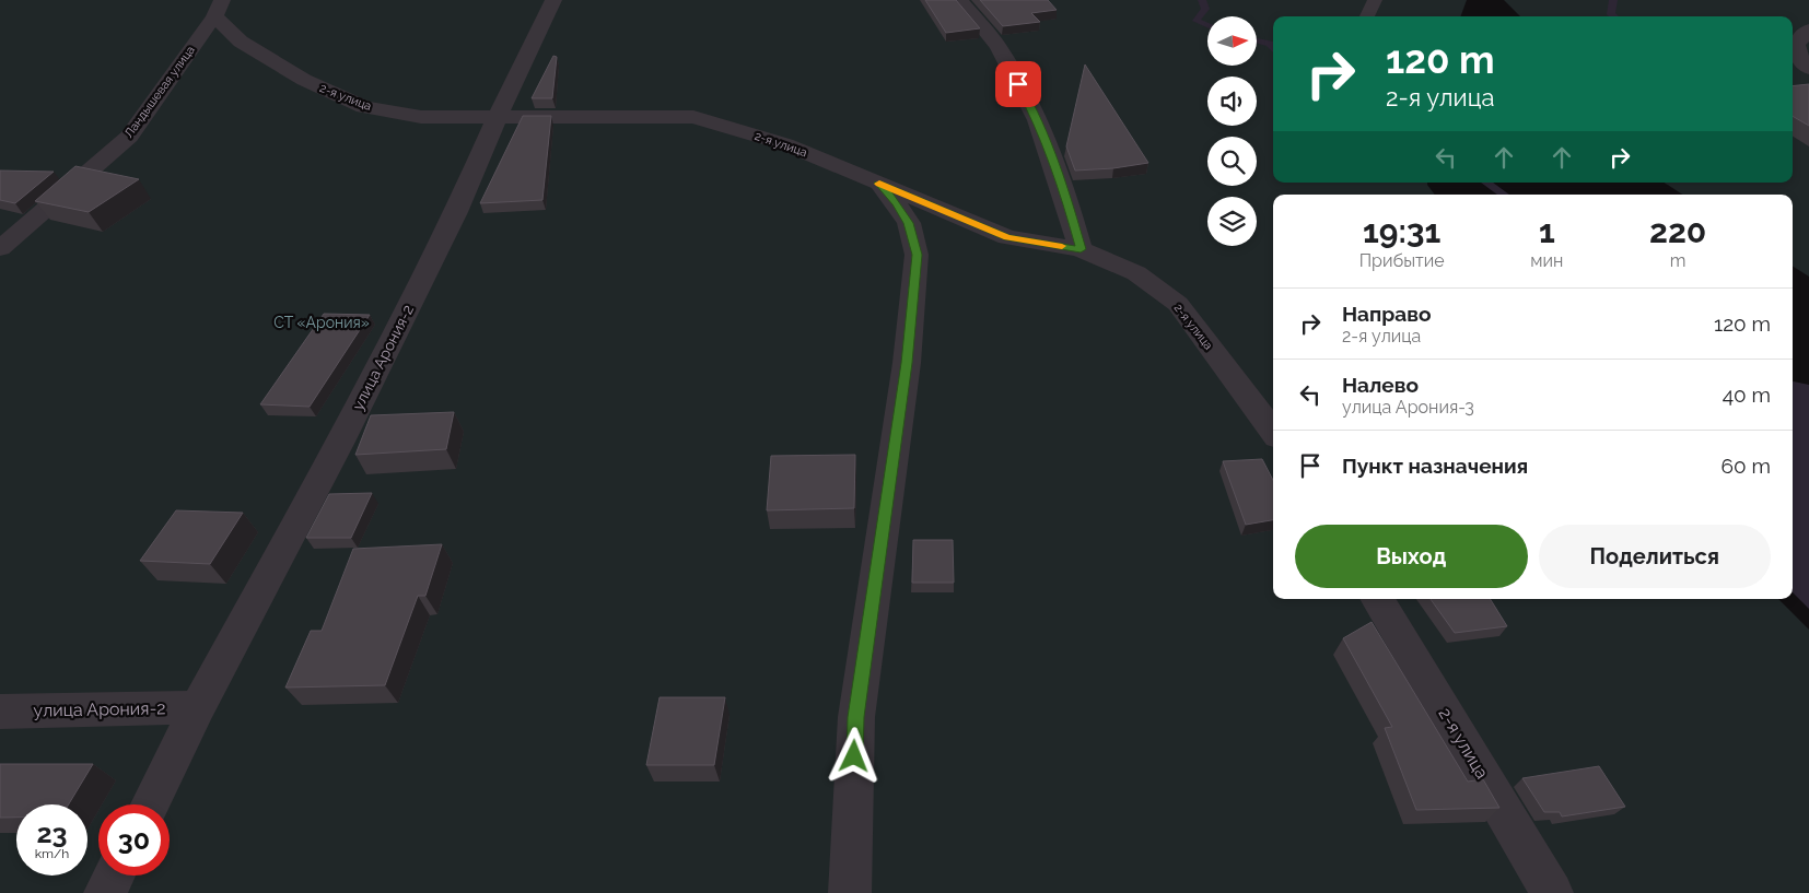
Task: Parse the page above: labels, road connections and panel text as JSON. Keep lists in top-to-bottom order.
{
  "streets": {
    "street": ["Ландышевая улица", "2-я улица", "улица Арония-2"]
  },
  "crossings": [
    ["Ландышевая улица", "2-я улица"],
    ["2-я улица", "улица Арония-2"]
  ],
  "parks": ["СТ «Арония»"],
  "north": "right",
  "page": {
    "turn": ["120 m", "2-я улица"],
    "eta": [
      "19:31",
      "Прибытие",
      "1",
      "мин",
      "220",
      "m"
    ],
    "list": [
      {
        "name": "Направо",
        "note": "2-я улица",
        "value": "120 m"
      },
      {
        "name": "Налево",
        "note": "улица Арония-3",
        "value": "40 m"
      },
      {
        "name": "Пункт назначения",
        "value": "60 m"
      }
    ],
    "buttons": ["Выход", "Поделиться"],
    "speed": "23 km/h",
    "limit": "30"
  }
}
